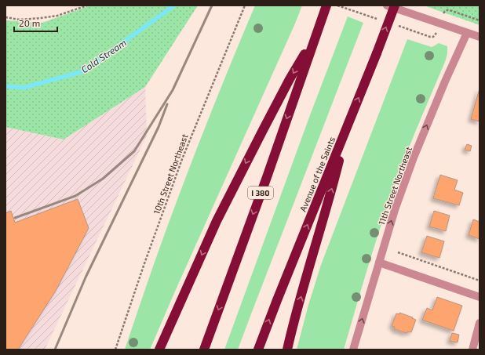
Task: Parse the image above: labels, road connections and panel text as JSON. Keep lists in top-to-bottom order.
{
  "streets": {
    "highway": ["Avenue of the Saints", "I 380"],
    "street": ["11th Street Northeast"],
    "path": ["10th Street Northeast"]
  },
  "one_way": ["11th Street Northeast"],
  "water": ["Cold Stream"],
  "scale_bar": "20 m"
}
